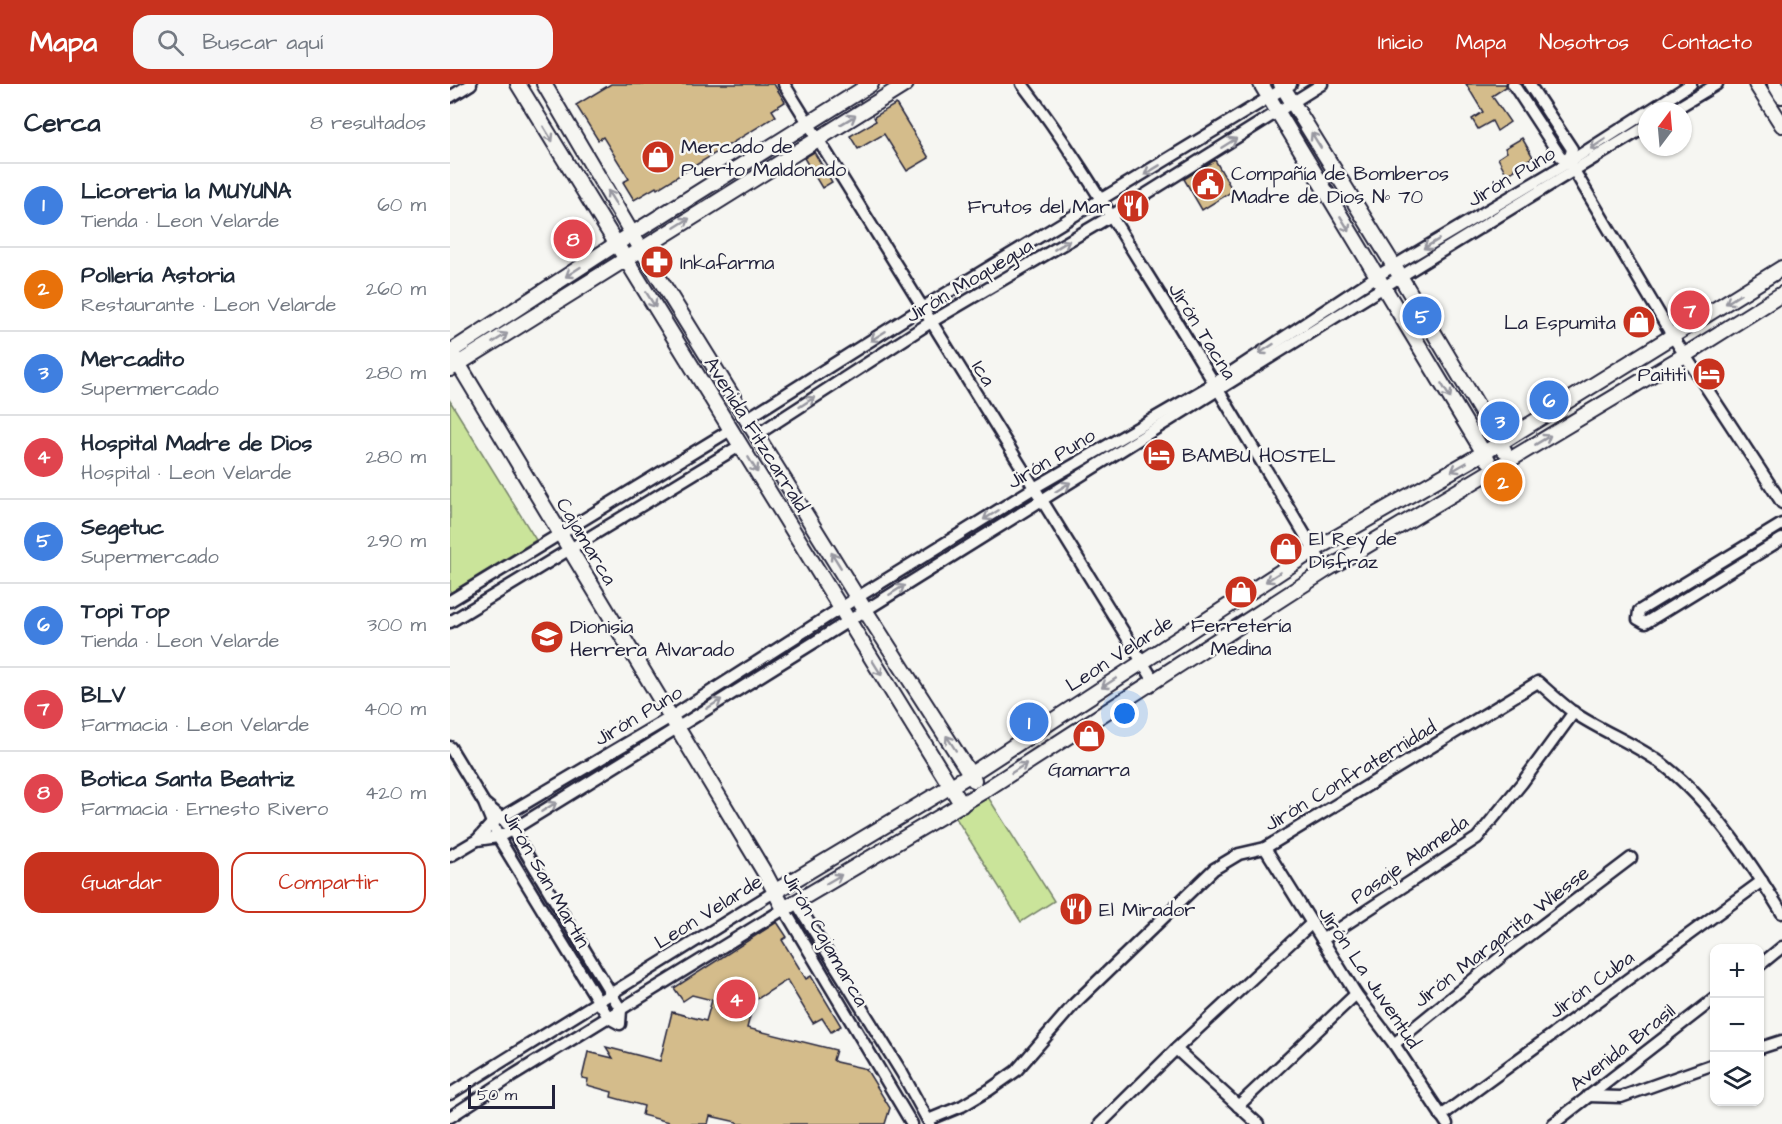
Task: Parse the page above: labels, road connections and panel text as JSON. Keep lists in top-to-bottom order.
{
  "streets": {
    "street": [
      "Jirón Puno",
      "Jirón Moquegua",
      "Jirón Tacna",
      "Ica",
      "Avenida Fitzcarrald",
      "Cajamarca",
      "Leon Velarde",
      "Jirón Confraternidad",
      "Pasaje Alameda",
      "Jirón San Martín",
      "Jirón Margarita Wiesse",
      "Jirón Cajamarca",
      "Jirón La Juventud",
      "Jirón Cuba",
      "Avenida Brasil"
    ]
  },
  "crossings": [
    ["Jirón Puno", "Jirón Tacna"],
    ["Jirón Puno", "Ica"],
    ["Jirón Puno", "Avenida Fitzcarrald"],
    ["Jirón Puno", "Cajamarca"],
    ["Jirón Puno", "Jirón San Martín"],
    ["Jirón Moquegua", "Jirón Tacna"],
    ["Jirón Moquegua", "Ica"],
    ["Jirón Moquegua", "Avenida Fitzcarrald"],
    ["Jirón Tacna", "Leon Velarde"],
    ["Ica", "Leon Velarde"],
    ["Avenida Fitzcarrald", "Leon Velarde"],
    ["Cajamarca", "Jirón Cajamarca"],
    ["Leon Velarde", "Jirón San Martín"],
    ["Leon Velarde", "Jirón Cajamarca"],
    ["Jirón Confraternidad", "Pasaje Alameda"],
    ["Jirón Confraternidad", "Jirón Cajamarca"],
    ["Jirón Confraternidad", "Jirón La Juventud"],
    ["Jirón Confraternidad", "Jirón Cuba"],
    ["Pasaje Alameda", "Jirón La Juventud"],
    ["Jirón Margarita Wiesse", "Jirón La Juventud"],
    ["Jirón La Juventud", "Jirón Cuba"]
  ],
  "places": {
    "shop": [
      "Mercado de Puerto Maldonado",
      "La Espumita",
      "El Rey de Disfraz",
      "Ferretería Medina",
      "Gamarra"
    ],
    "public building": ["Compañía de Bomberos Madre de Dios Nº 70"],
    "restaurant": ["Frutos del Mar", "El Mirador"],
    "pharmacy": ["Inkafarma"],
    "hotel": ["Paititi", "BAMBU HOSTEL"],
    "school or university": ["Dionisia Herrera Alvarado"]
  },
  "scale_bar": "50 m",
  "north": "top",
  "page": {
    "header": "Mapa",
    "search": "Buscar aquí",
    "nav": [
      "Inicio",
      "Mapa",
      "Nosotros",
      "Contacto"
    ],
    "heading": ["Cerca", "8 resultados"],
    "list": [
      {
        "mark": "1",
        "name": "Licoreria la MUYUNA",
        "note": "Tienda · Leon Velarde",
        "value": "60 m"
      },
      {
        "mark": "2",
        "name": "Pollería Astoria",
        "note": "Restaurante · Leon Velarde",
        "value": "260 m"
      },
      {
        "mark": "3",
        "name": "Mercadito",
        "note": "Supermercado",
        "value": "280 m"
      },
      {
        "mark": "4",
        "name": "Hospital Madre de Dios",
        "note": "Hospital · Leon Velarde",
        "value": "280 m"
      },
      {
        "mark": "5",
        "name": "Segetuc",
        "note": "Supermercado",
        "value": "290 m"
      },
      {
        "mark": "6",
        "name": "Topi Top",
        "note": "Tienda · Leon Velarde",
        "value": "300 m"
      },
      {
        "mark": "7",
        "name": "BLV",
        "note": "Farmacia · Leon Velarde",
        "value": "400 m"
      },
      {
        "mark": "8",
        "name": "Botica Santa Beatriz",
        "note": "Farmacia · Ernesto Rivero",
        "value": "420 m"
      }
    ],
    "pins": [
      "8",
      "7",
      "5",
      "6",
      "3",
      "2",
      "1",
      "4"
    ],
    "buttons": ["Guardar", "Compartir"],
    "map_buttons": ["+", "−"],
    "scale": "50 m"
  }
}
